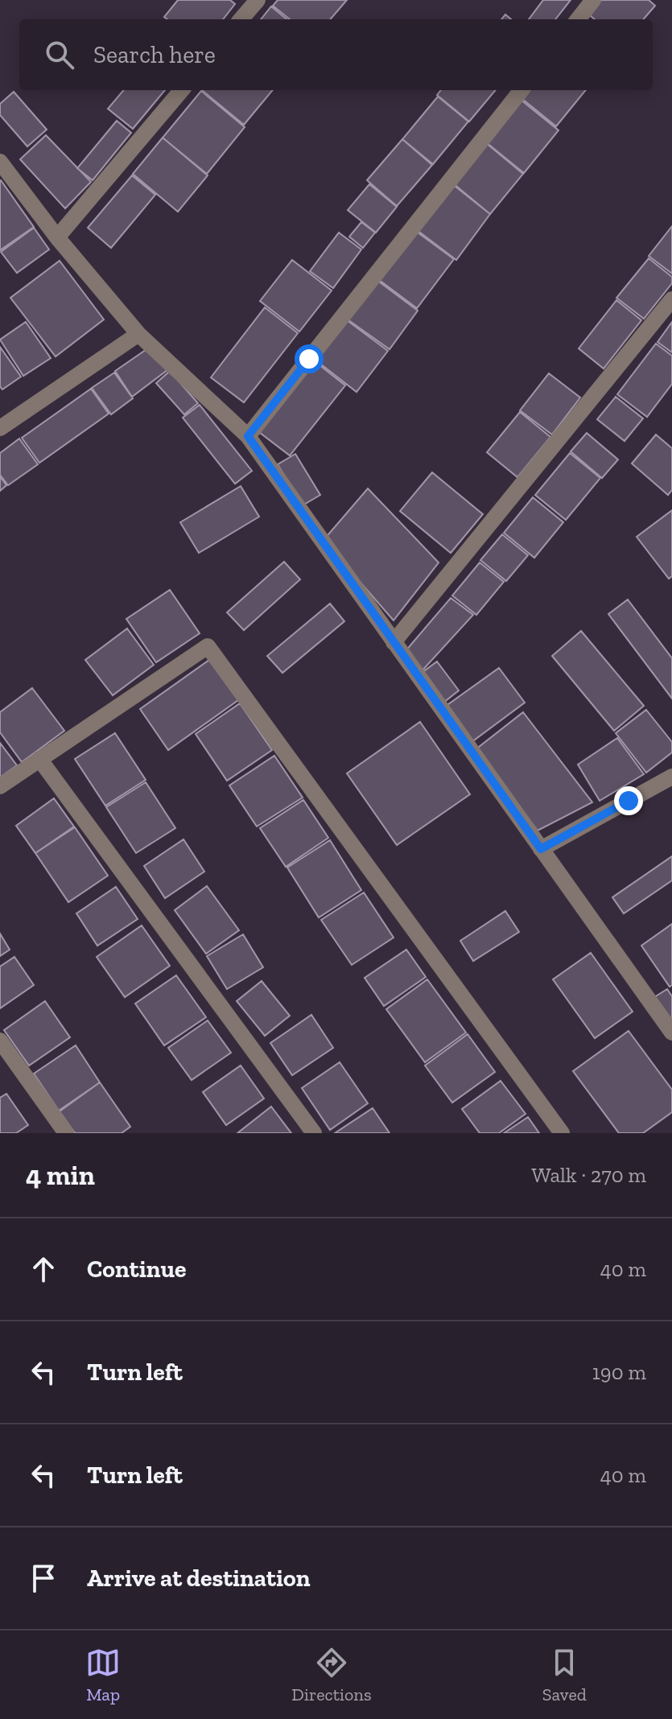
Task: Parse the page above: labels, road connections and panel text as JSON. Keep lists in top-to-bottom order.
{
  "page": {
    "search": "Search here",
    "heading": ["4 min", "Walk · 270 m"],
    "list": [
      ["Continue", "40 m"],
      ["Turn left", "190 m"],
      ["Turn left", "40 m"],
      "Arrive at destination"
    ],
    "nav": ["Map", "Directions", "Saved"]
  }
}
